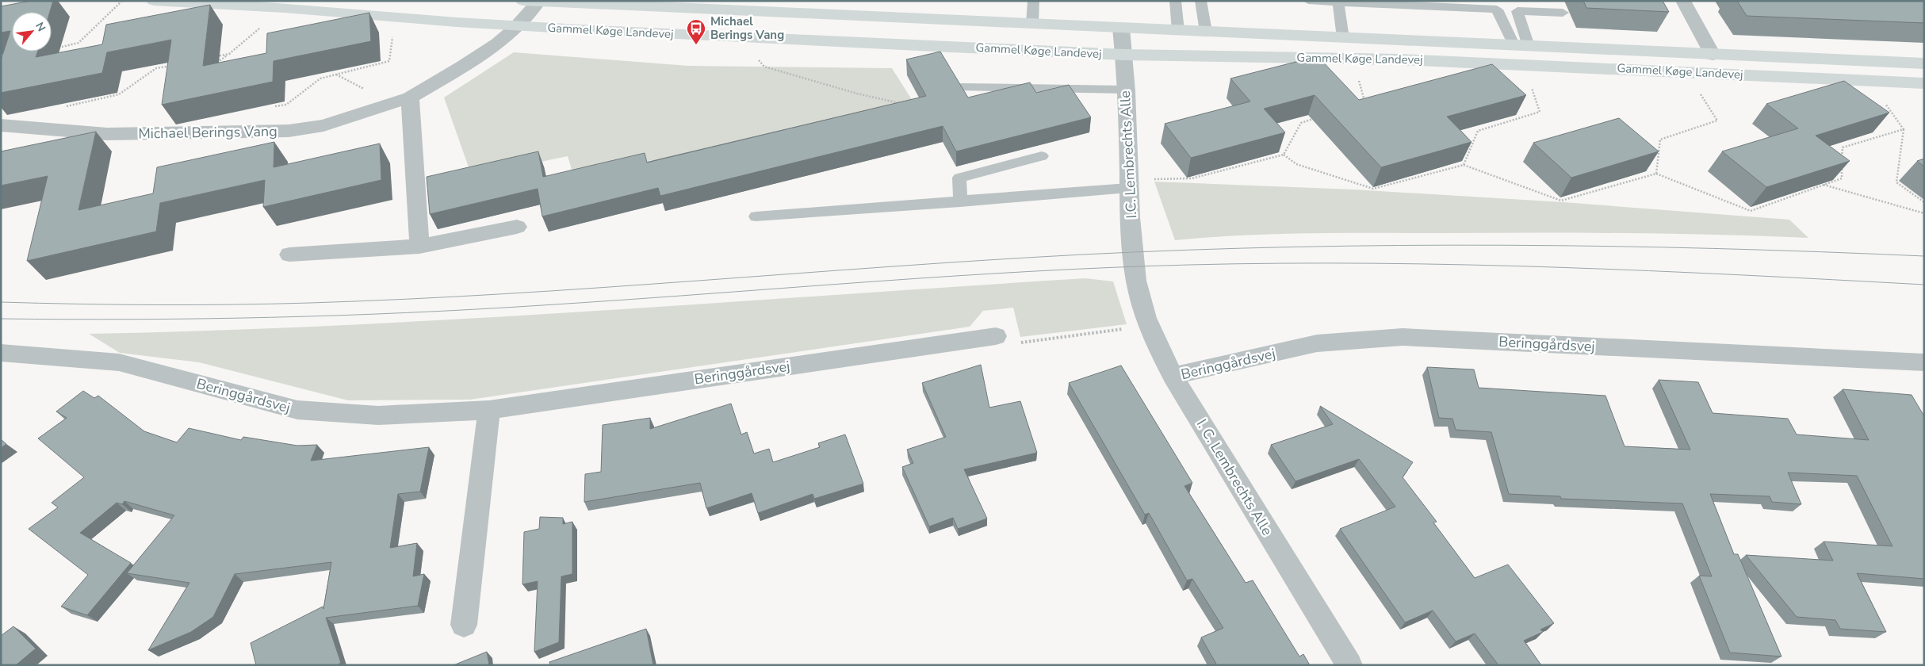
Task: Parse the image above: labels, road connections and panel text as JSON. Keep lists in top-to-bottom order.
{
  "streets": {
    "main road": ["Gammel Køge Landevej"],
    "street": [
      "Michael Berings Vang",
      "I.C. Lembrechts Alle",
      "Beringgårdsvej",
      "I. C. Lembrechts Alle"
    ]
  },
  "crossings": [
    ["Gammel Køge Landevej", "Michael Berings Vang"],
    ["Gammel Køge Landevej", "I.C. Lembrechts Alle"],
    ["I.C. Lembrechts Alle", "I. C. Lembrechts Alle"],
    ["Beringgårdsvej", "I. C. Lembrechts Alle"]
  ],
  "places": {
    "bus stop": ["Michael Berings Vang"]
  },
  "north": "top right"
}
